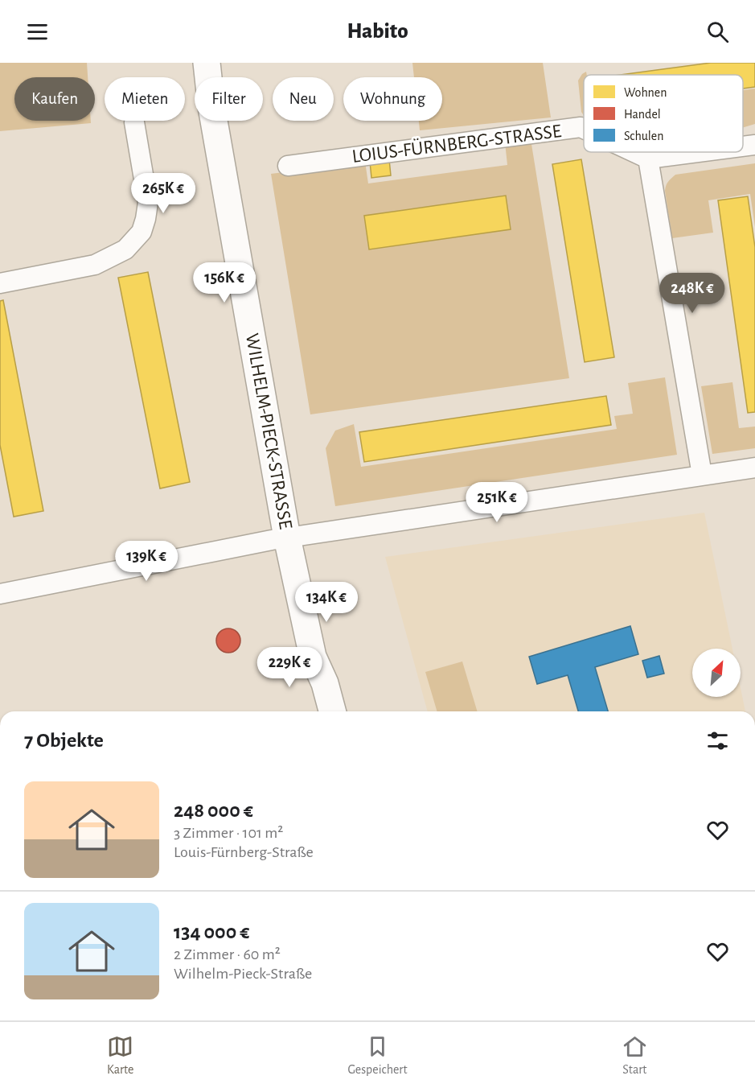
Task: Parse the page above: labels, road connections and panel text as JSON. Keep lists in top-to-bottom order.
{
  "streets": {
    "main road": ["WILHELM-PIECK-STRASSE"],
    "street": ["LOIUS-FÜRNBERG-STRASSE"]
  },
  "legend": ["Wohnen", "Handel", "Schulen"],
  "north": "top right",
  "page": {
    "header": "Habito",
    "chip": [
      "Kaufen",
      "Mieten",
      "Filter",
      "Neu",
      "Wohnung"
    ],
    "price": [
      "265K €",
      "156K €",
      "248K €",
      "251K €",
      "139K €",
      "134K €",
      "229K €"
    ],
    "heading": "7 Objekte",
    "list": [
      {
        "name": "248 000 €",
        "note": "3 Zimmer · 101 m² · Louis-Fürnberg-Straße"
      },
      {
        "name": "134 000 €",
        "note": "2 Zimmer · 60 m² · Wilhelm-Pieck-Straße"
      }
    ],
    "tabs": ["Karte", "Gespeichert", "Start"]
  }
}
